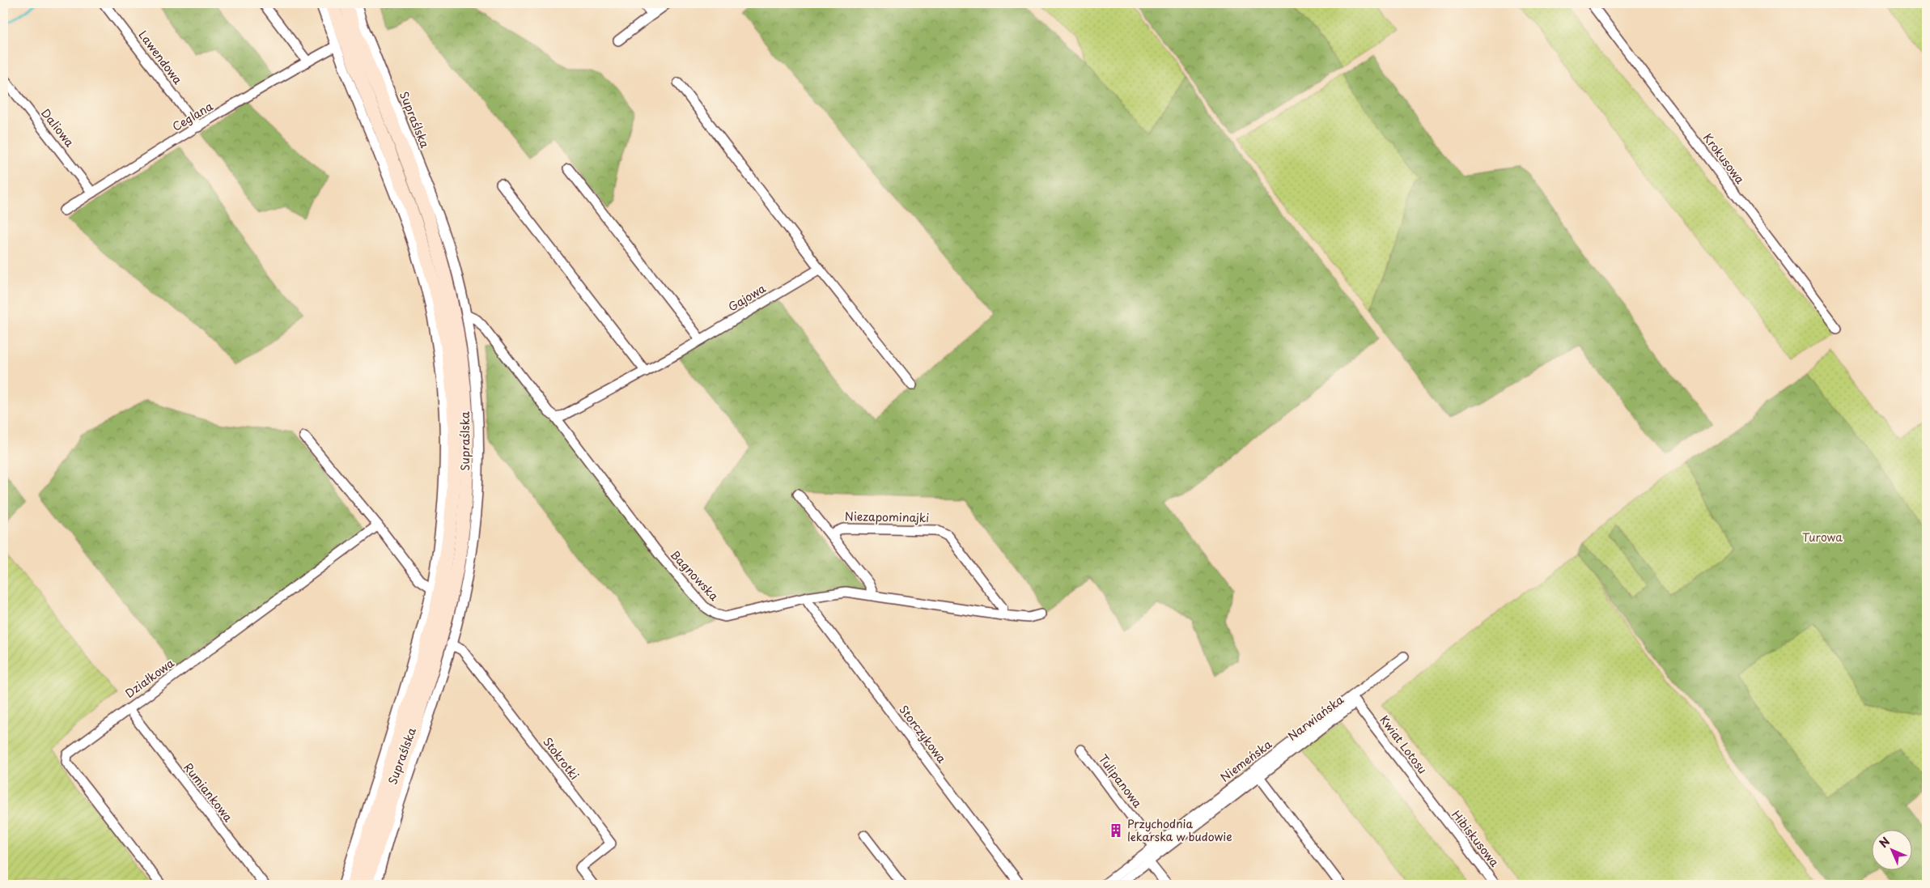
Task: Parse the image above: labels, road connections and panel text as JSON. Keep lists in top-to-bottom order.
{
  "streets": {
    "street": [
      "Lawendowa",
      "Ceglana",
      "Supraślska",
      "Daliowa",
      "Krokusowa",
      "Gajowa",
      "Niezapominajki",
      "Bagnowska",
      "Działkowa",
      "Storczykowa",
      "Kwiat Lotosu",
      "Stokrotki",
      "Niemeńska",
      "Tulipanowa",
      "Rumiankowa",
      "Hibiskusowa"
    ]
  },
  "crossings": [
    ["Lawendowa", "Ceglana"],
    ["Ceglana", "Supraślska"],
    ["Ceglana", "Daliowa"],
    ["Supraślska", "Bagnowska"],
    ["Supraślska", "Stokrotki"],
    ["Gajowa", "Bagnowska"],
    ["Niezapominajki", "Bagnowska"],
    ["Bagnowska", "Storczykowa"],
    ["Kwiat Lotosu", "Niemeńska"],
    ["Kwiat Lotosu", "Hibiskusowa"],
    ["Niemeńska", "Tulipanowa"]
  ],
  "parks": ["Turowa"],
  "places": {
    "building": ["Przychodnia lekarska w budowie"]
  },
  "north": "top left"
}
